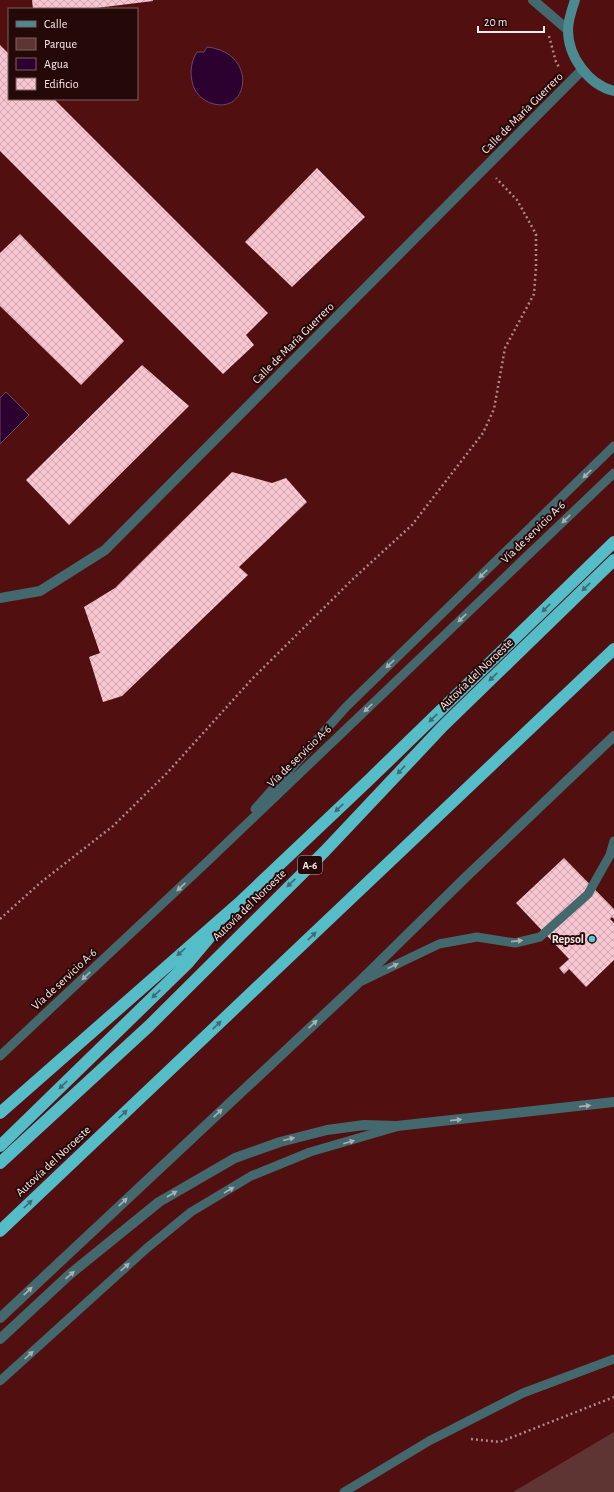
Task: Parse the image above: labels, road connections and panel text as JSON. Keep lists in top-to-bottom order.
{
  "streets": {
    "highway": ["Autovía del Noroeste", "A-6"],
    "street": ["Calle de María Guerrero"],
    "lane": ["Vía de servicio A-6"]
  },
  "places": ["Repsol"],
  "legend": [
    "Calle",
    "Parque",
    "Agua",
    "Edificio"
  ],
  "scale_bar": "20 m"
}
